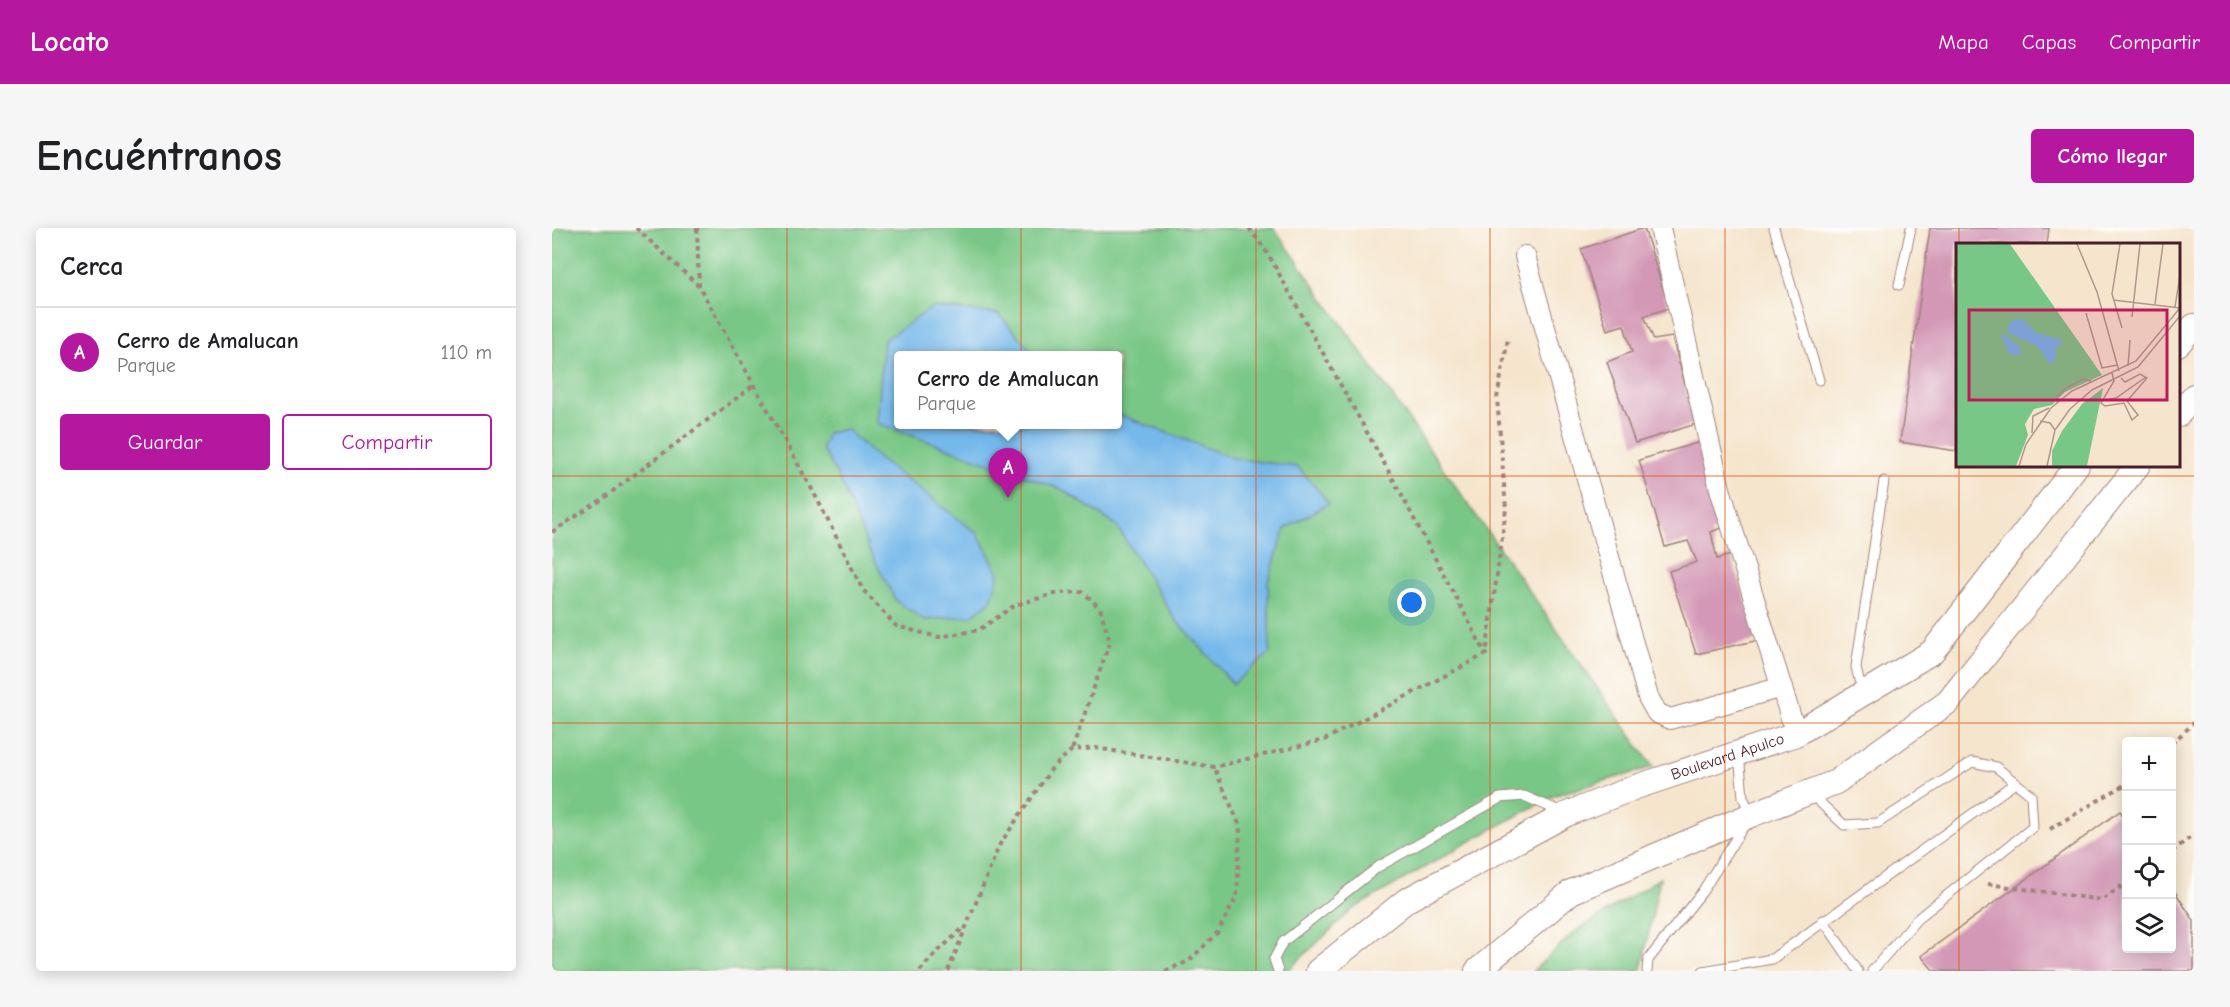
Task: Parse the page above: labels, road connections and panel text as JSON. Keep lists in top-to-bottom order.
{
  "streets": {
    "street": ["Boulevard Apulco"]
  },
  "page": {
    "header": "Locato",
    "nav": ["Mapa", "Capas", "Compartir"],
    "buttons": [
      "Cómo llegar",
      ["Guardar", "Compartir"]
    ],
    "title": "Encuéntranos",
    "heading": "Cerca",
    "list": [
      {
        "mark": "A",
        "name": "Cerro de Amalucan",
        "note": "Parque",
        "value": "110 m"
      }
    ],
    "popup": ["Cerro de Amalucan", "Parque"],
    "pins": "A",
    "map_buttons": ["+", "−"]
  }
}
